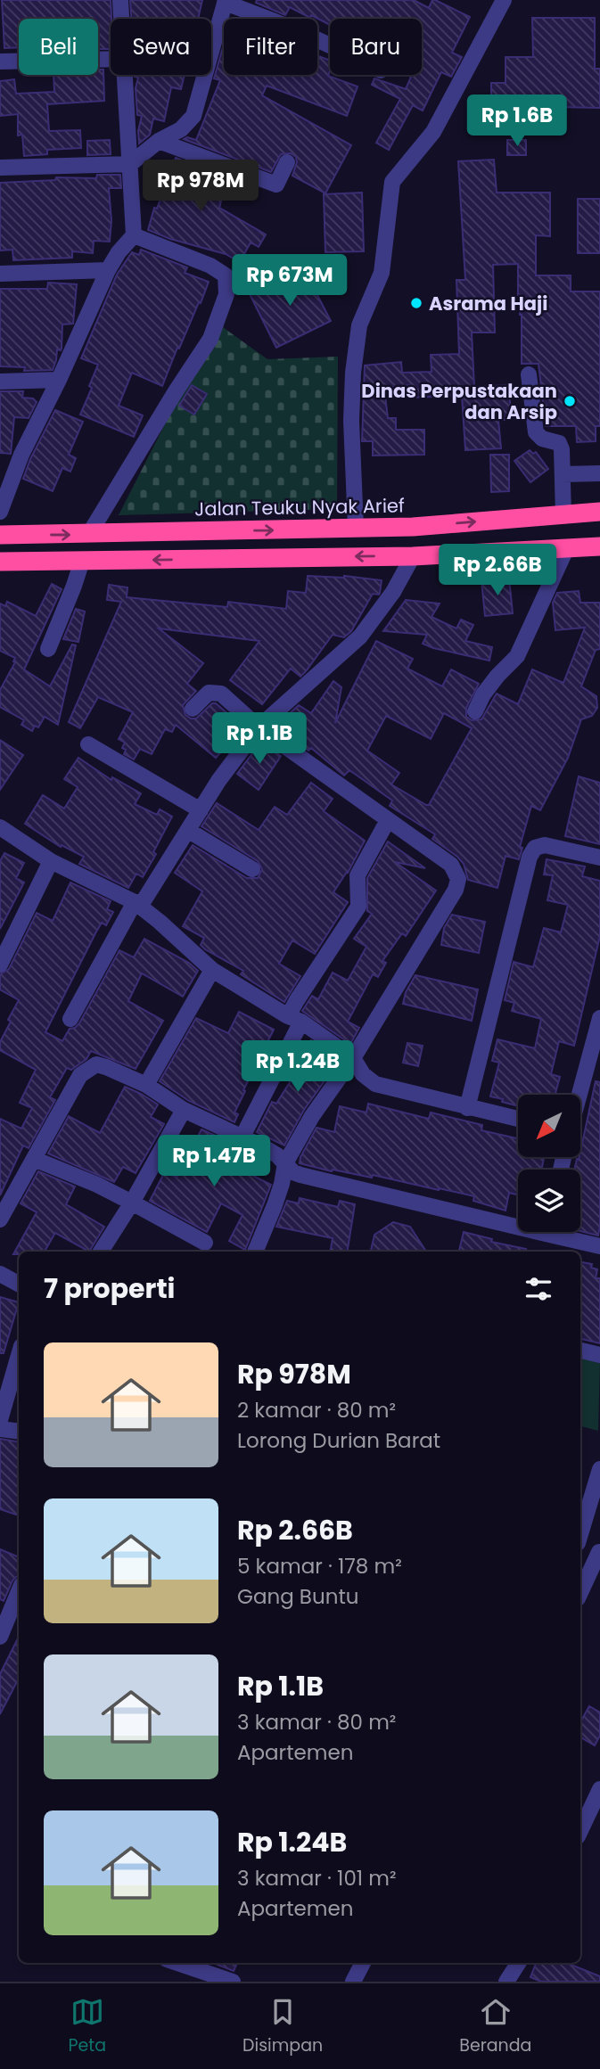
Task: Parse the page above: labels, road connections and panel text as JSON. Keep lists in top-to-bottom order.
{
  "streets": {
    "highway": ["Jalan Teuku Nyak Arief"]
  },
  "places": ["Asrama Haji", "Dinas Perpustakaan dan Arsip"],
  "north": "bottom left",
  "page": {
    "chip": [
      "Beli",
      "Sewa",
      "Filter",
      "Baru"
    ],
    "price": [
      "Rp 1.6B",
      "Rp 978M",
      "Rp 673M",
      "Rp 2.66B",
      "Rp 1.1B",
      "Rp 1.24B",
      "Rp 1.47B"
    ],
    "heading": "7 properti",
    "list": [
      {
        "name": "Rp 978M",
        "note": "2 kamar · 80 m² · Lorong Durian Barat"
      },
      {
        "name": "Rp 2.66B",
        "note": "5 kamar · 178 m² · Gang Buntu"
      },
      {
        "name": "Rp 1.1B",
        "note": "3 kamar · 80 m² · Apartemen"
      },
      {
        "name": "Rp 1.24B",
        "note": "3 kamar · 101 m² · Apartemen"
      }
    ],
    "tabs": ["Peta", "Disimpan", "Beranda"]
  }
}
